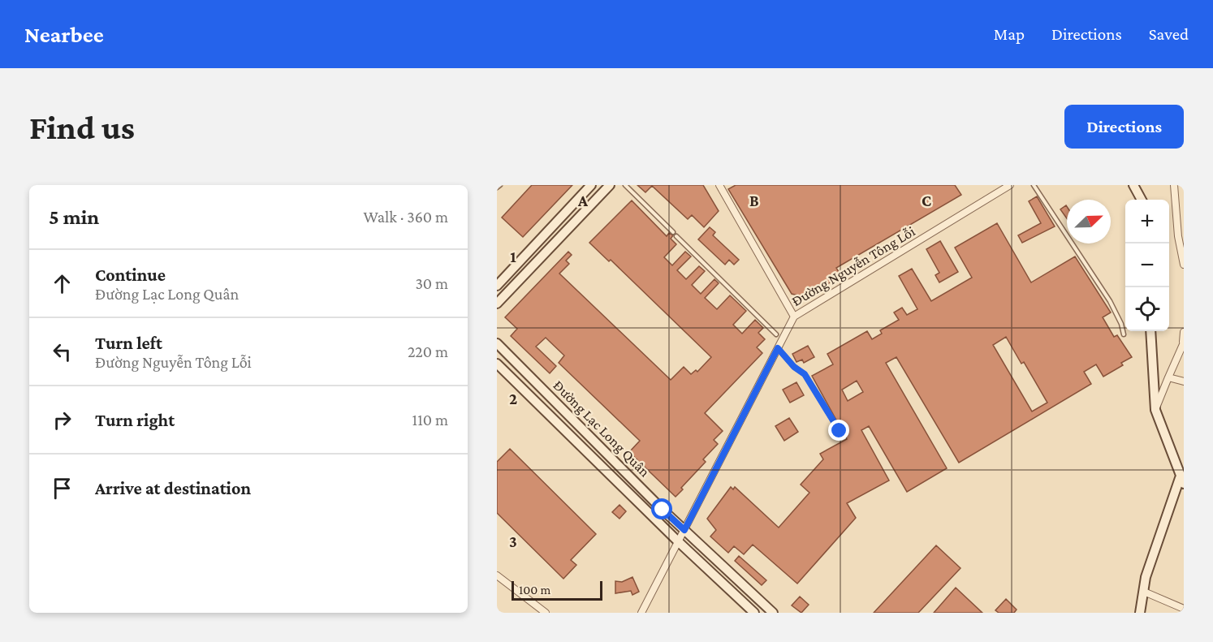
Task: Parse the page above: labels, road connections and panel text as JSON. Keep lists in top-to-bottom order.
{
  "streets": {
    "main road": ["Đường Lạc Long Quân"],
    "street": ["Đường Nguyễn Tông Lỗi"]
  },
  "crossings": [
    ["Đường Nguyễn Tông Lỗi", "Đường Lạc Long Quân"]
  ],
  "scale_bar": "100 m",
  "north": "top right",
  "page": {
    "header": "Nearbee",
    "nav": ["Map", "Directions", "Saved"],
    "buttons": "Directions",
    "title": "Find us",
    "heading": ["5 min", "Walk · 360 m"],
    "map_buttons": ["+", "−"],
    "list": [
      ["Continue", "Đường Lạc Long Quân", "30 m"],
      ["Turn left", "Đường Nguyễn Tông Lỗi", "220 m"],
      ["Turn right", "110 m"],
      "Arrive at destination"
    ],
    "scale": "100 m"
  },
  "grid": {
    "columns": ["A", "B", "C"],
    "rows": ["1", "2", "3"]
  }
}
